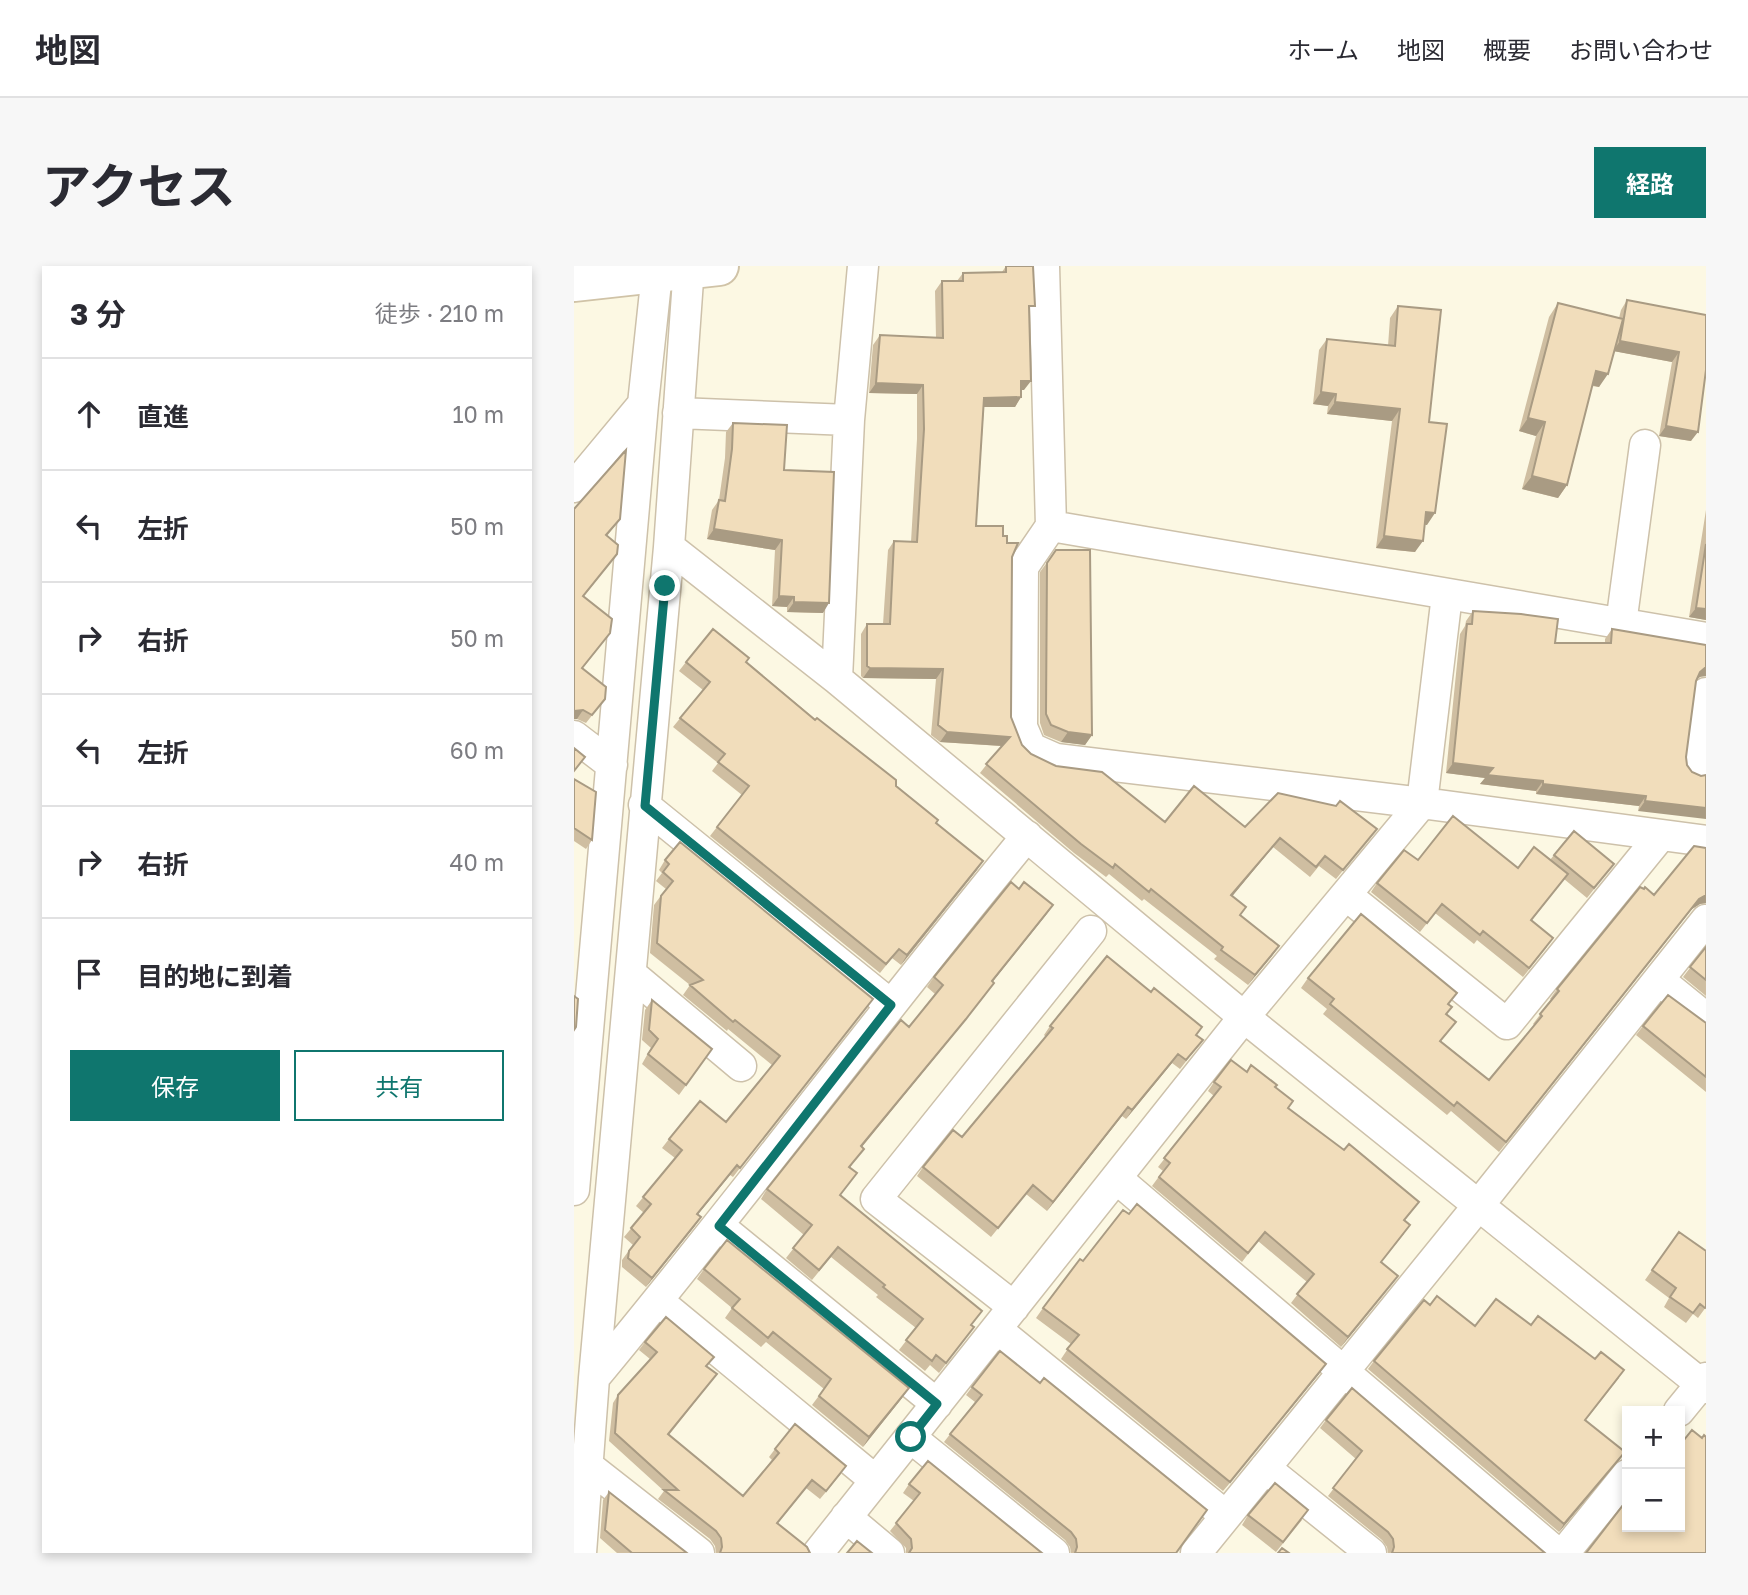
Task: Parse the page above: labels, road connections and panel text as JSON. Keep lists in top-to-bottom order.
{
  "page": {
    "header": "地図",
    "nav": [
      "ホーム",
      "地図",
      "概要",
      "お問い合わせ"
    ],
    "title": "アクセス",
    "buttons": [
      "経路",
      ["保存", "共有"]
    ],
    "heading": ["3 分", "徒歩 · 210 m"],
    "list": [
      ["直進", "10 m"],
      ["左折", "50 m"],
      ["右折", "50 m"],
      ["左折", "60 m"],
      ["右折", "40 m"],
      "目的地に到着"
    ],
    "map_buttons": ["+", "−"]
  }
}
